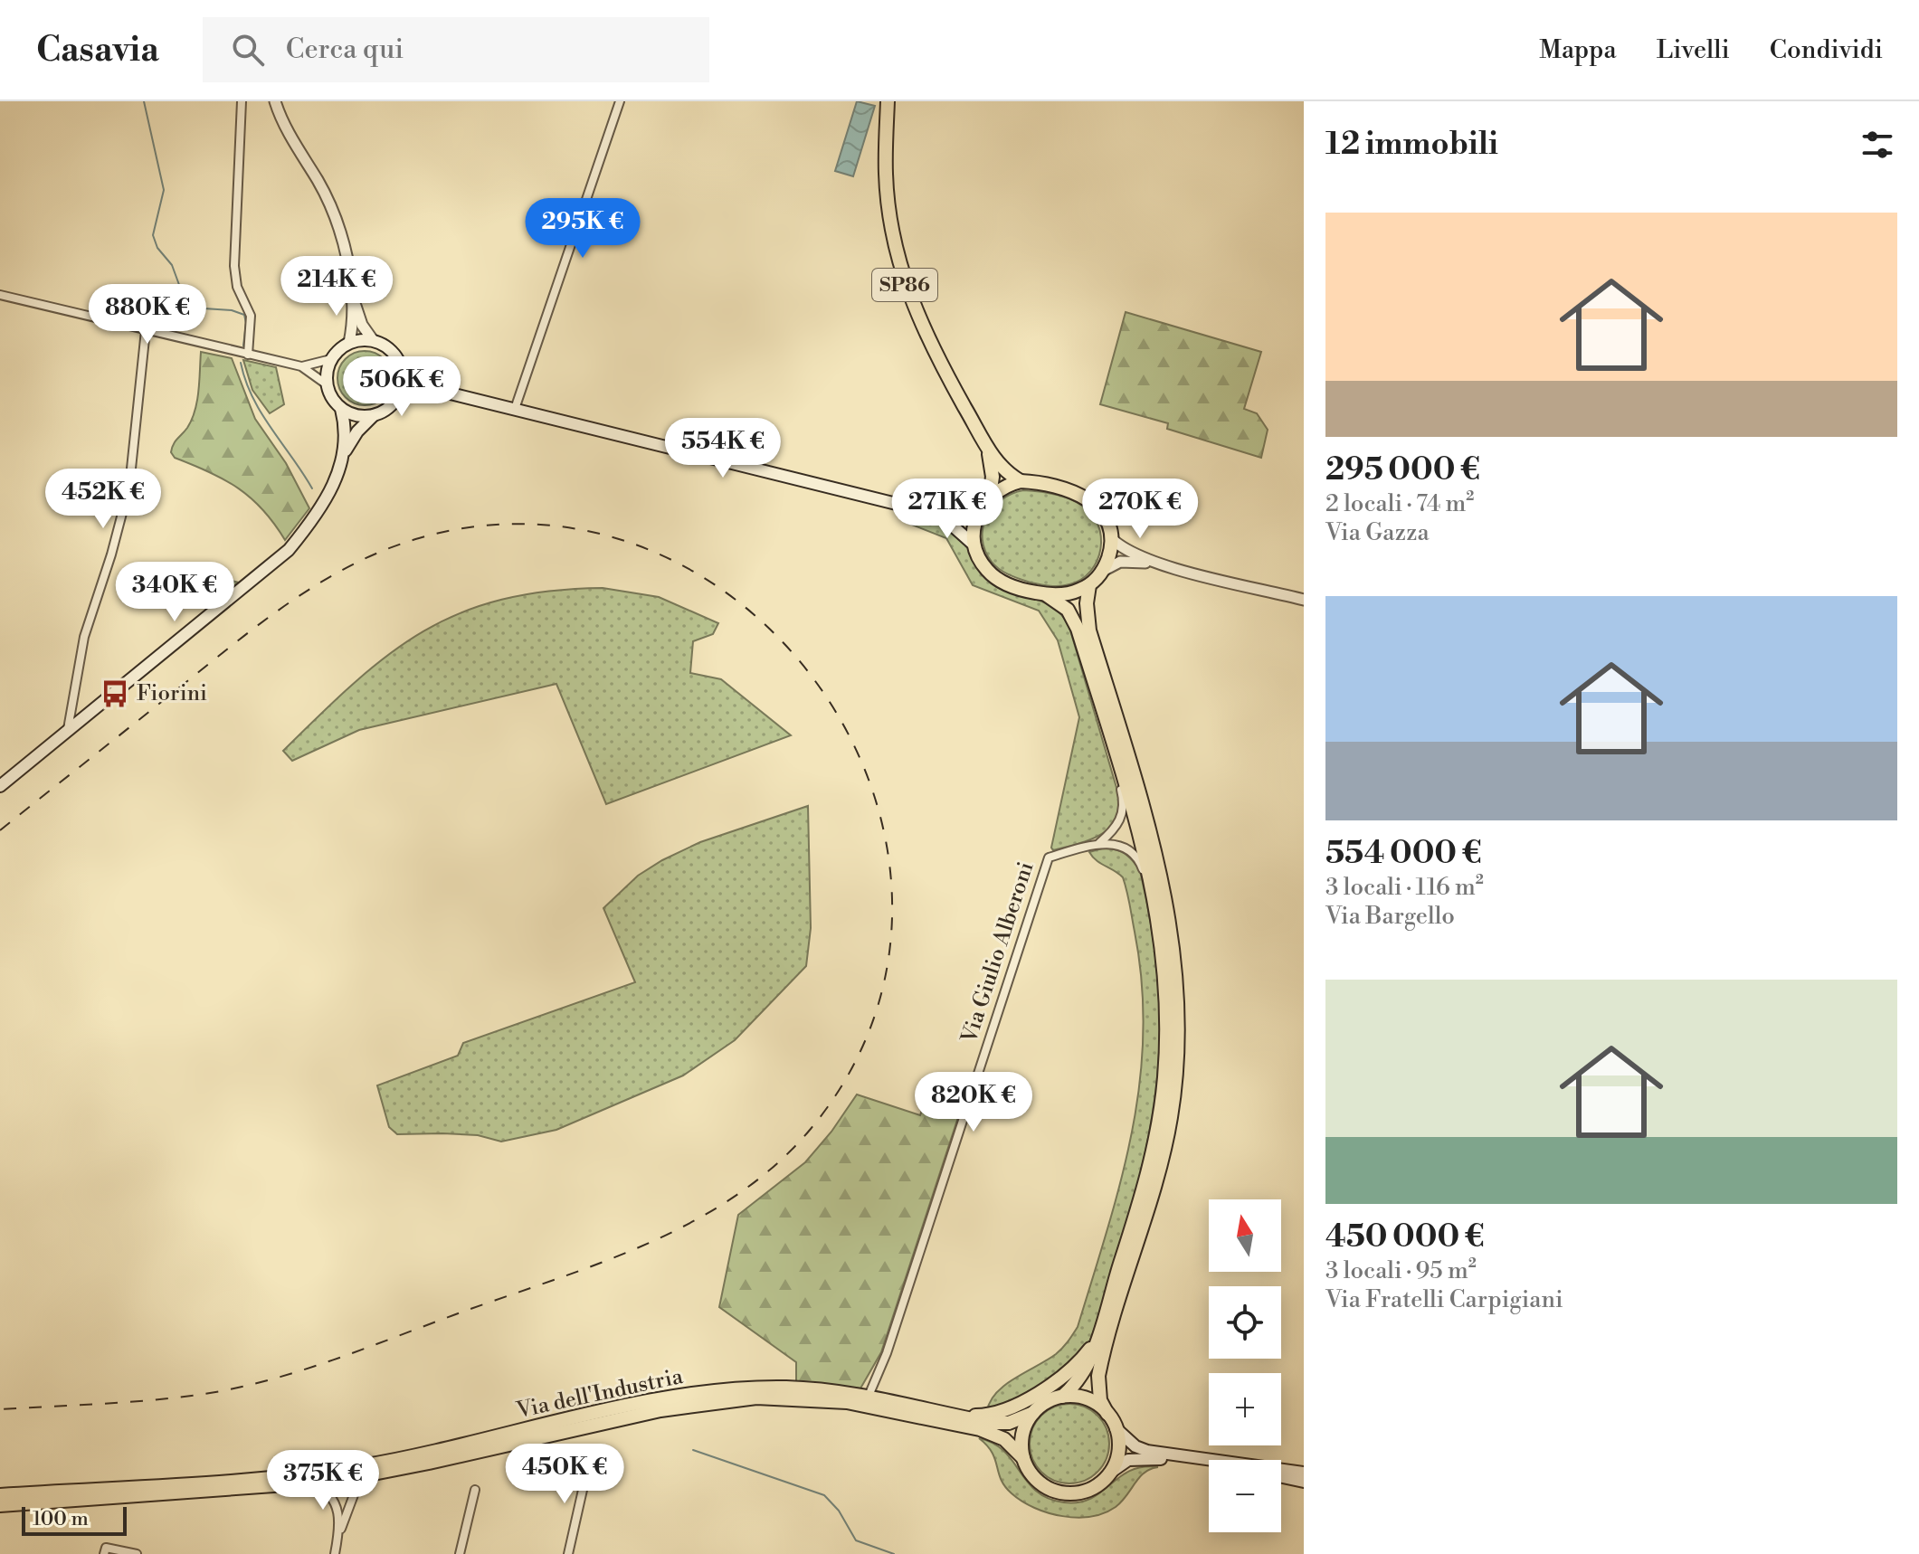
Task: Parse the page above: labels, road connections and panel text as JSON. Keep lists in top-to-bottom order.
{
  "streets": {
    "main road": ["SP86", "Via dell'Industria"],
    "street": ["Via Giulio Alberoni"]
  },
  "crossings": [
    ["Via Giulio Alberoni", "Via dell'Industria"]
  ],
  "places": {
    "bus stop": ["Fiorini"]
  },
  "scale_bar": "100 m",
  "north": "top",
  "page": {
    "header": "Casavia",
    "search": "Cerca qui",
    "nav": ["Mappa", "Livelli", "Condividi"],
    "heading": "12 immobili",
    "list": [
      {
        "name": "295 000 €",
        "note": "2 locali · 74 m² · Via Gazza"
      },
      {
        "name": "554 000 €",
        "note": "3 locali · 116 m² · Via Bargello"
      },
      {
        "name": "450 000 €",
        "note": "3 locali · 95 m² · Via Fratelli Carpigiani"
      }
    ],
    "price": [
      "295K €",
      "214K €",
      "880K €",
      "506K €",
      "554K €",
      "452K €",
      "271K €",
      "270K €",
      "340K €",
      "820K €",
      "450K €",
      "375K €"
    ],
    "map_buttons": ["+", "−"],
    "scale": "100 m"
  }
}
